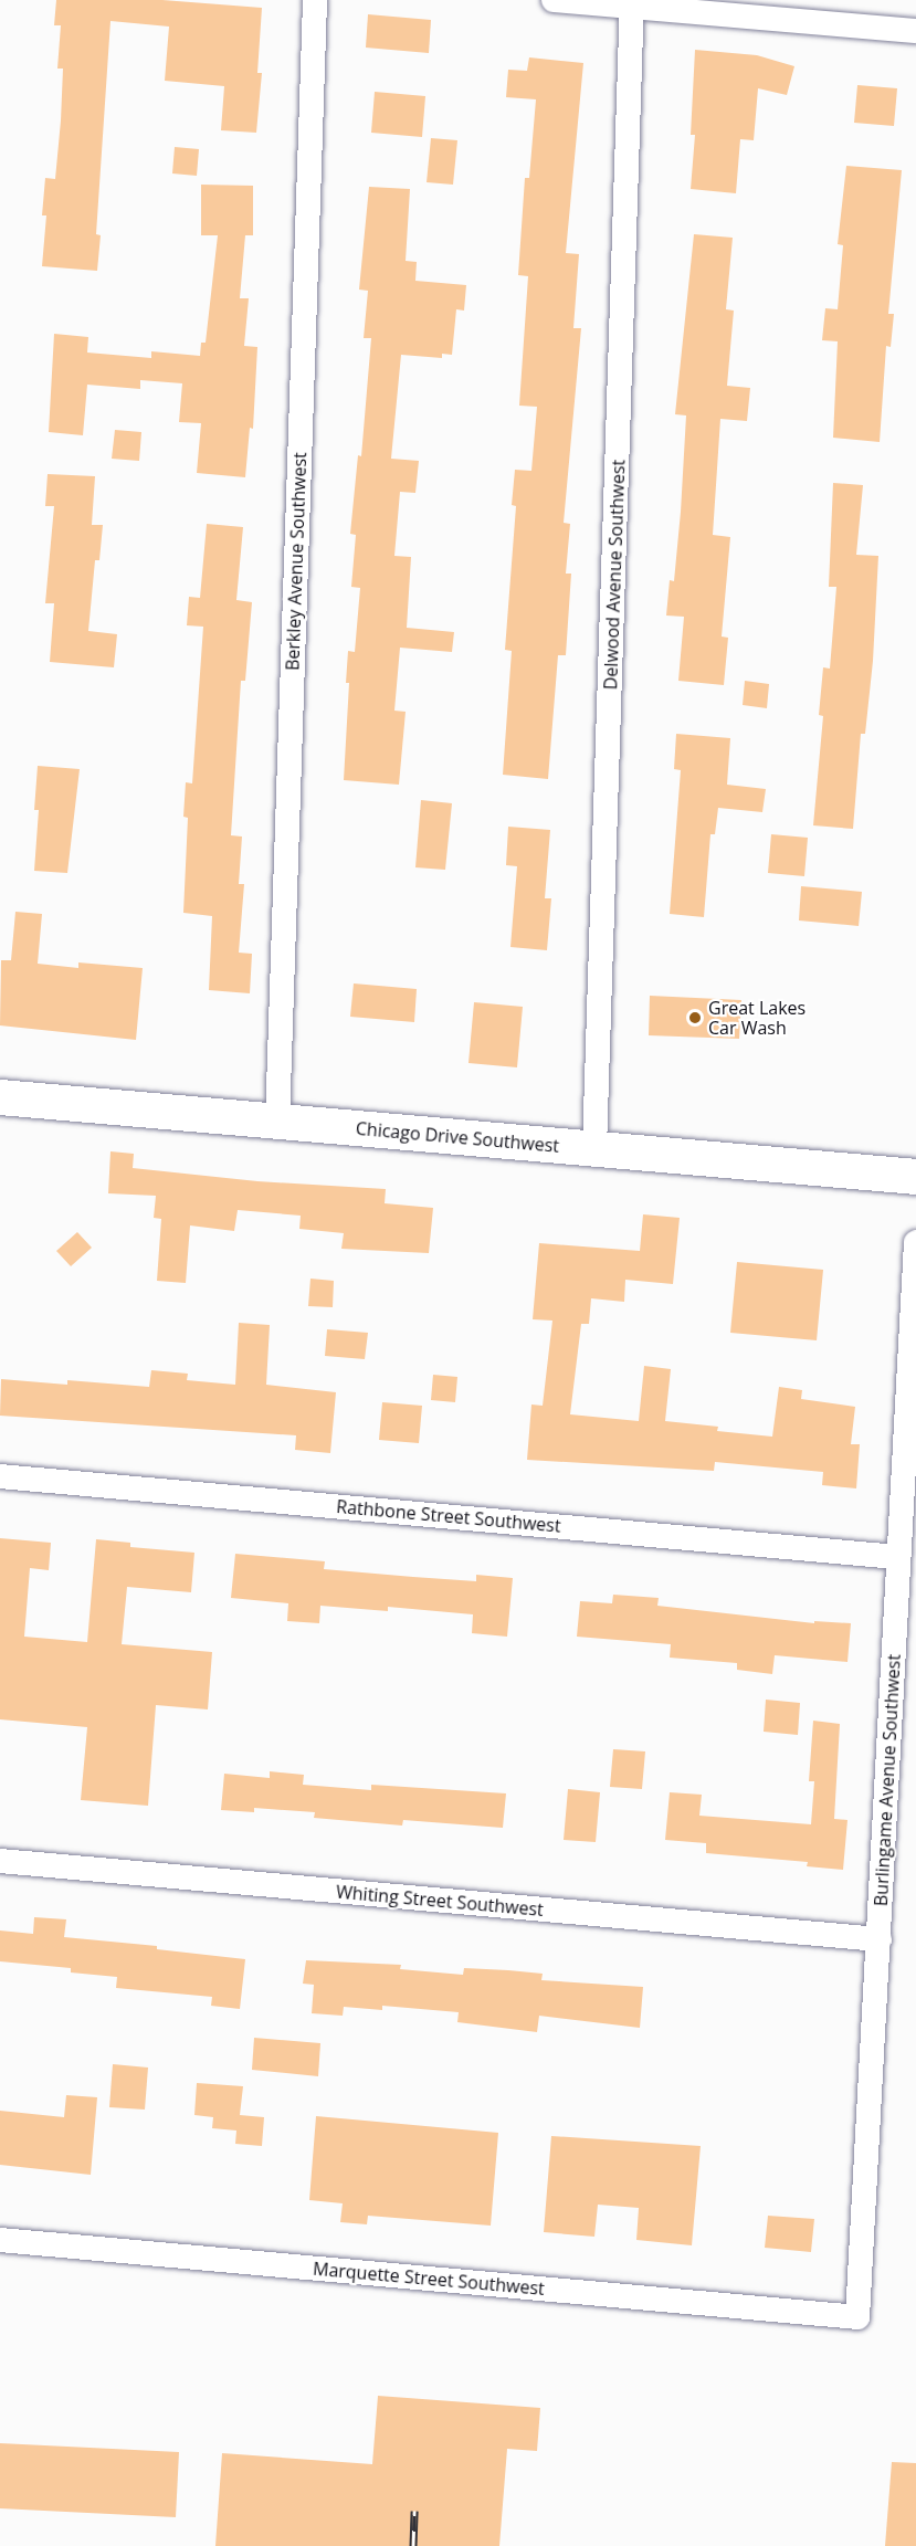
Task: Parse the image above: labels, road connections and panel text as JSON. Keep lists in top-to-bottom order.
{
  "streets": {
    "main road": ["Chicago Drive Southwest"],
    "street": [
      "Berkley Avenue Southwest",
      "Delwood Avenue Southwest",
      "Rathbone Street Southwest",
      "Burlingame Avenue Southwest",
      "Whiting Street Southwest",
      "Marquette Street Southwest"
    ]
  },
  "crossings": [
    ["Berkley Avenue Southwest", "Chicago Drive Southwest"],
    ["Delwood Avenue Southwest", "Chicago Drive Southwest"],
    ["Rathbone Street Southwest", "Burlingame Avenue Southwest"],
    ["Burlingame Avenue Southwest", "Whiting Street Southwest"],
    ["Burlingame Avenue Southwest", "Marquette Street Southwest"]
  ],
  "places": ["Great Lakes Car Wash"]
}
